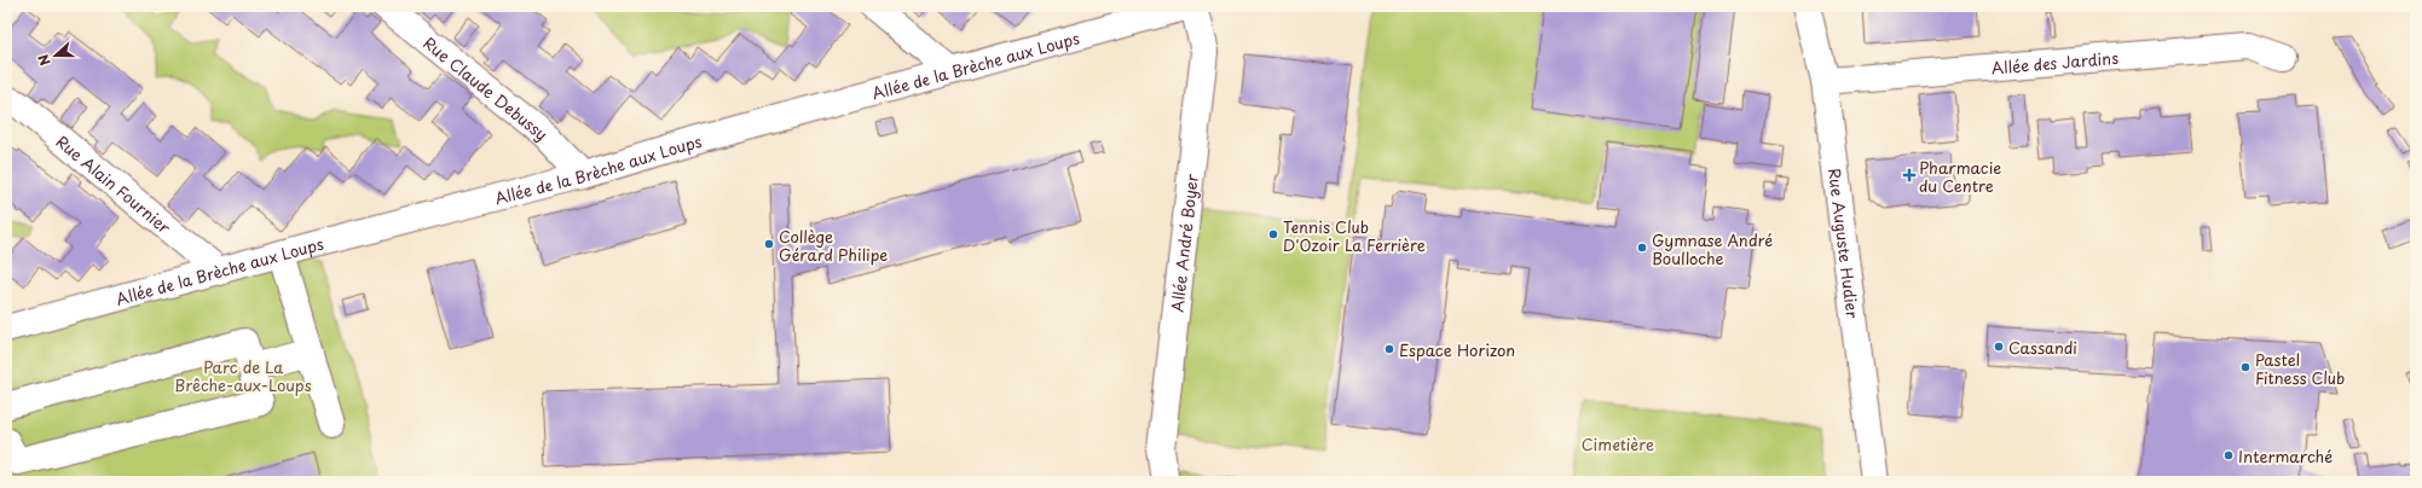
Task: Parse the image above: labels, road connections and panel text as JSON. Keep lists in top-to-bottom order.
{
  "streets": {
    "street": [
      "Allée des Jardins",
      "Allée de la Brèche aux Loups",
      "Rue Claude Debussy",
      "Rue Alain Fournier",
      "Rue Auguste Hudier",
      "Allée André Boyer"
    ]
  },
  "crossings": [
    ["Allée des Jardins", "Rue Auguste Hudier"],
    ["Allée de la Brèche aux Loups", "Rue Claude Debussy"],
    ["Allée de la Brèche aux Loups", "Rue Alain Fournier"]
  ],
  "parks": ["Parc de La Brêche-aux-Loups", "Cimetière"],
  "places": {
    "health": ["Pharmacie du Centre"],
    "other": [
      "Tennis Club D'Ozoir La Ferrière",
      "Collège Gérard Philipe",
      "Gymnase André Boulloche",
      "Cassandi",
      "Espace Horizon",
      "Pastel Fitness Club",
      "Intermarché"
    ]
  },
  "north": "left"
}
